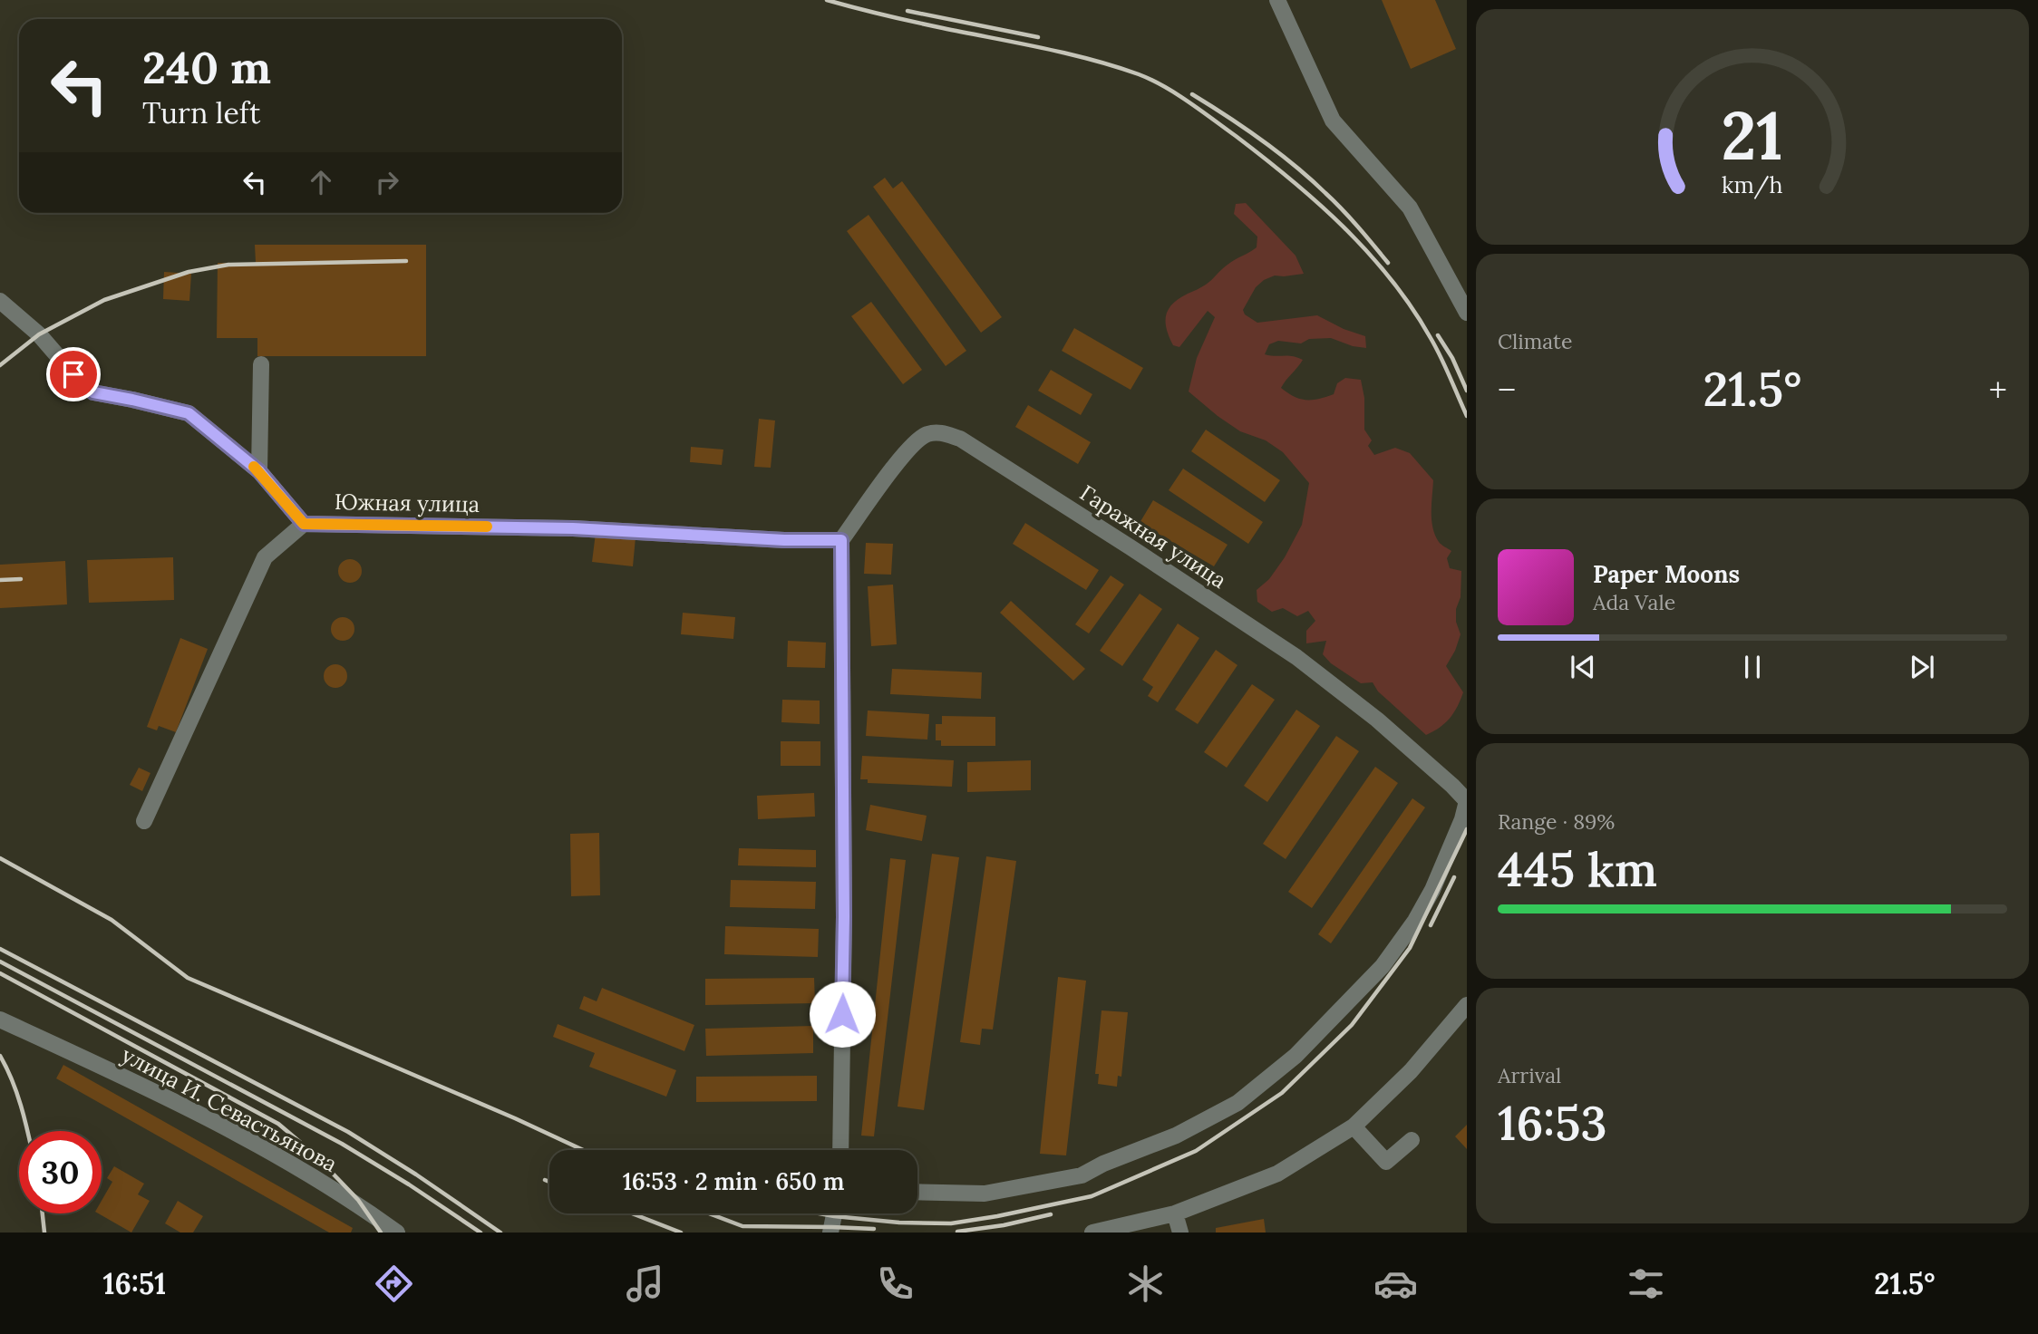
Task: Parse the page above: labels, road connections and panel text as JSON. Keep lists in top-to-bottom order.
{
  "streets": {
    "street": ["Южная улица", "Гаражная улица", "улица И. Севастьянова"]
  },
  "crossings": [
    ["Южная улица", "Гаражная улица"]
  ],
  "page": {
    "turn": ["240 m", "Turn left"],
    "tile": [
      "Climate",
      ["Range · 89%", "445 km"],
      ["Arrival", "16:53"]
    ],
    "heat": ["−", "21.5°", "+"],
    "song": ["Paper Moons", "Ada Vale"],
    "limit": "30",
    "trip": "16:53 · 2 min · 650 m",
    "tabs": ["16:51", "21.5°"],
    "gauge": ["21", "km/h"]
  }
}
